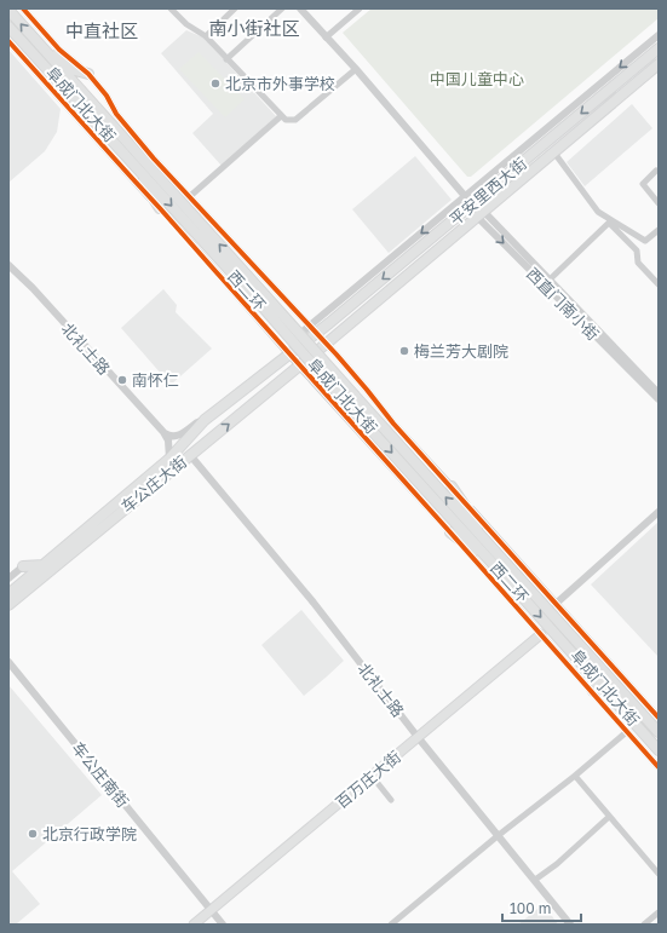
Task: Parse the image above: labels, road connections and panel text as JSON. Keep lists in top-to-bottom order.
{
  "streets": {
    "main road": [
      "平安里西大街",
      "西二环",
      "车公庄大街",
      "百万庄大街"
    ],
    "street": [
      "阜成门北大街",
      "西直门南小街",
      "北礼士路",
      "车公庄南街"
    ]
  },
  "crossings": [
    ["阜成门北大街", "平安里西大街"],
    ["阜成门北大街", "西二环"],
    ["阜成门北大街", "车公庄大街"],
    ["阜成门北大街", "百万庄大街"],
    ["平安里西大街", "西直门南小街"],
    ["平安里西大街", "车公庄大街"],
    ["北礼士路", "车公庄大街"],
    ["北礼士路", "百万庄大街"],
    ["车公庄南街", "百万庄大街"]
  ],
  "districts": ["南小街社区", "中直社区"],
  "parks": ["中国儿童中心"],
  "places": [
    "北京市外事学校",
    "梅兰芳大剧院",
    "南怀仁",
    "北京行政学院"
  ],
  "scale_bar": "100 m"
}
